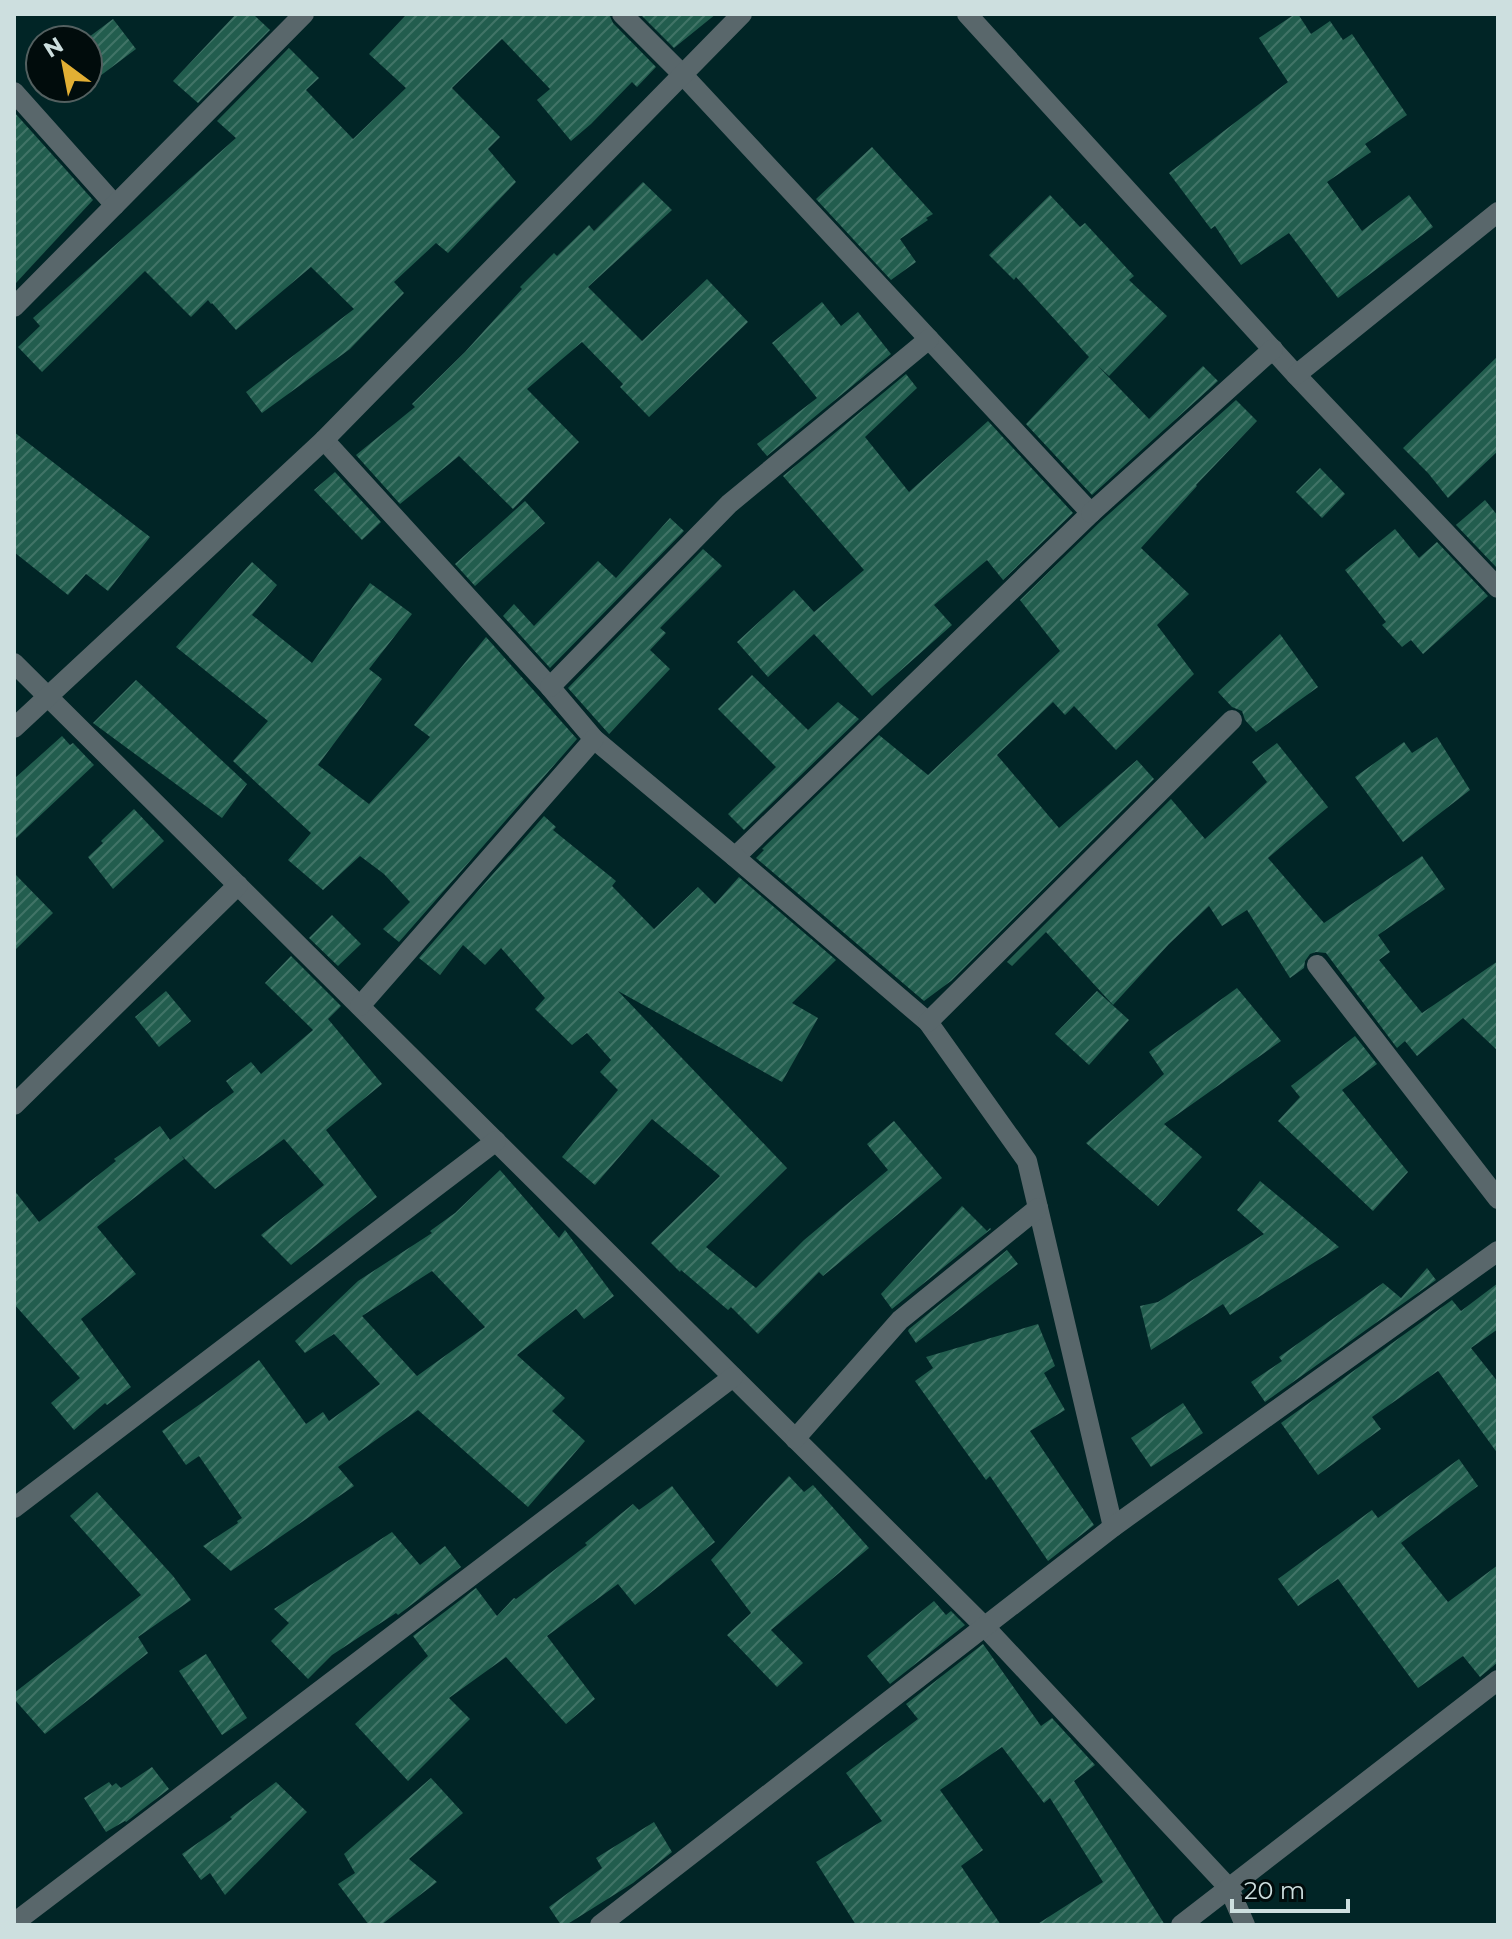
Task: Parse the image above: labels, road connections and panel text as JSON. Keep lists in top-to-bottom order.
{
  "scale_bar": "20 m",
  "north": "top left"
}
